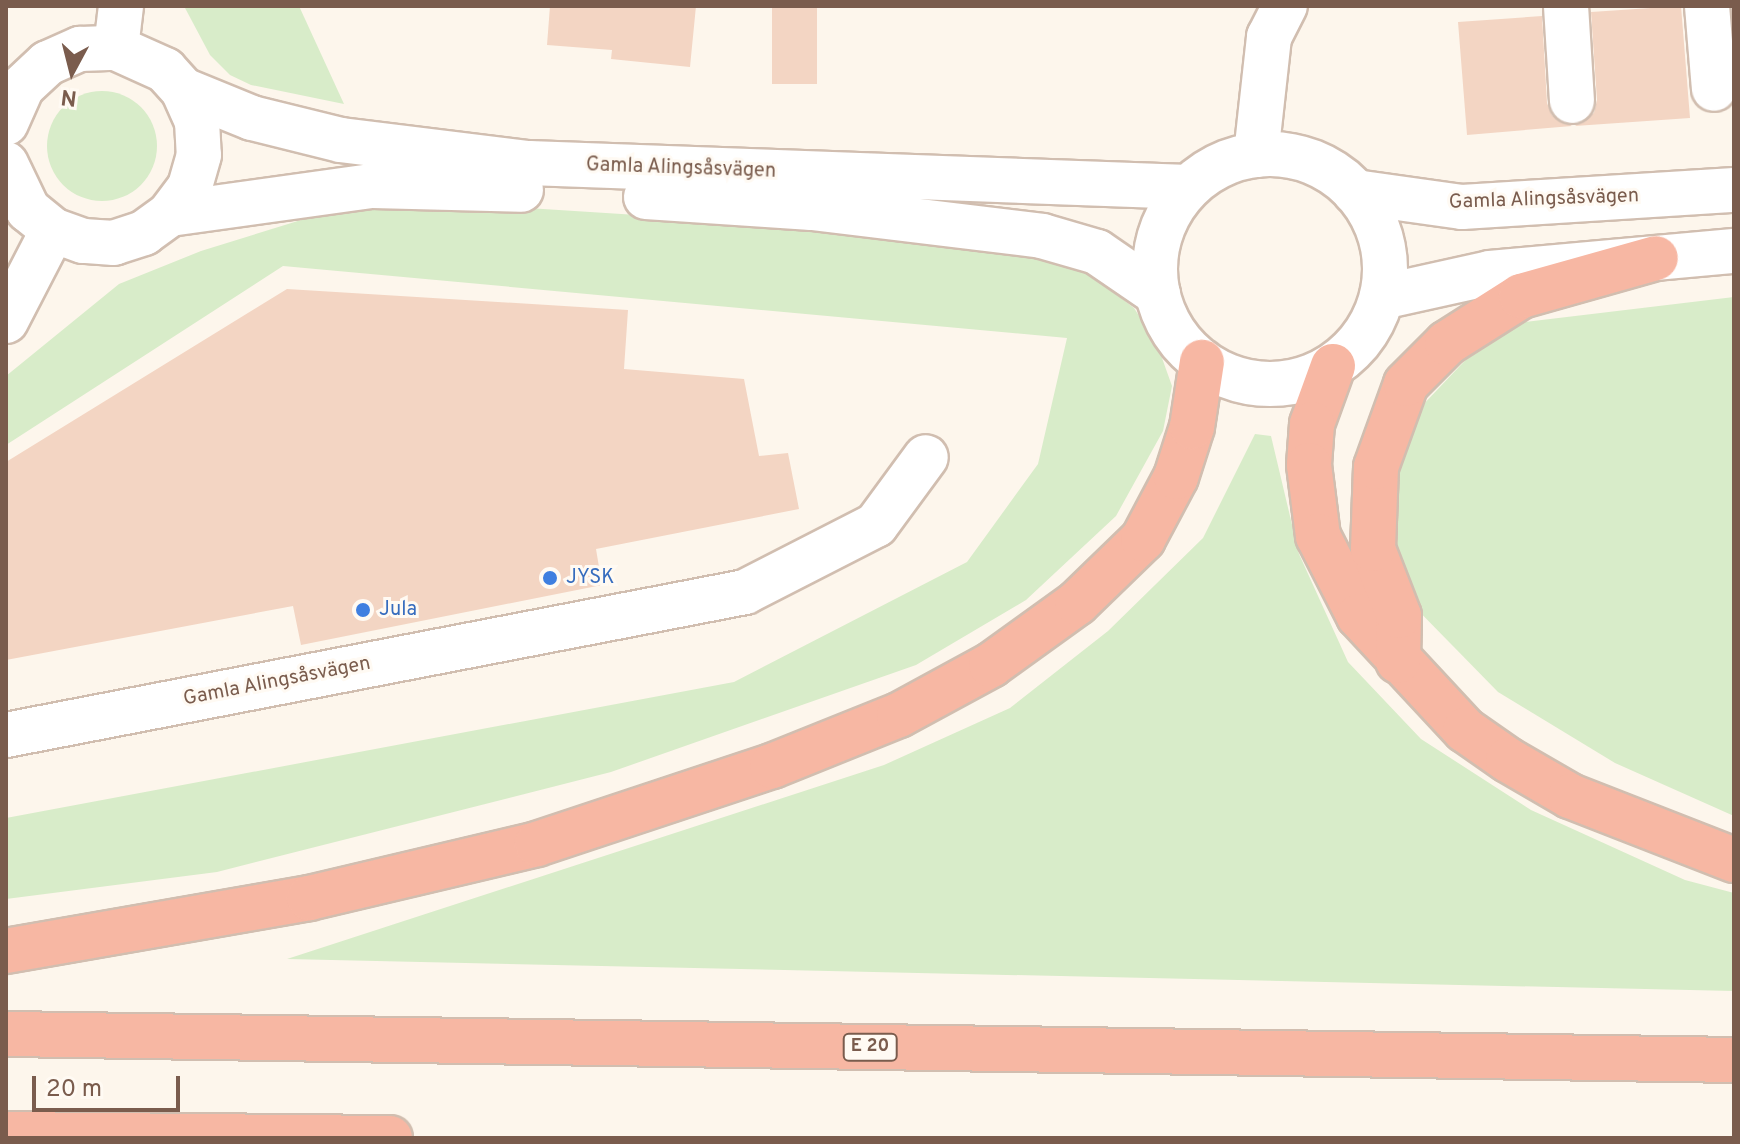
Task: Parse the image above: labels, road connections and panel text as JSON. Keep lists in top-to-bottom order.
{
  "streets": {
    "highway": ["E 20"],
    "street": ["Gamla Alingsåsvägen"]
  },
  "places": ["JYSK", "Jula"],
  "scale_bar": "20 m",
  "north": "bottom"
}
